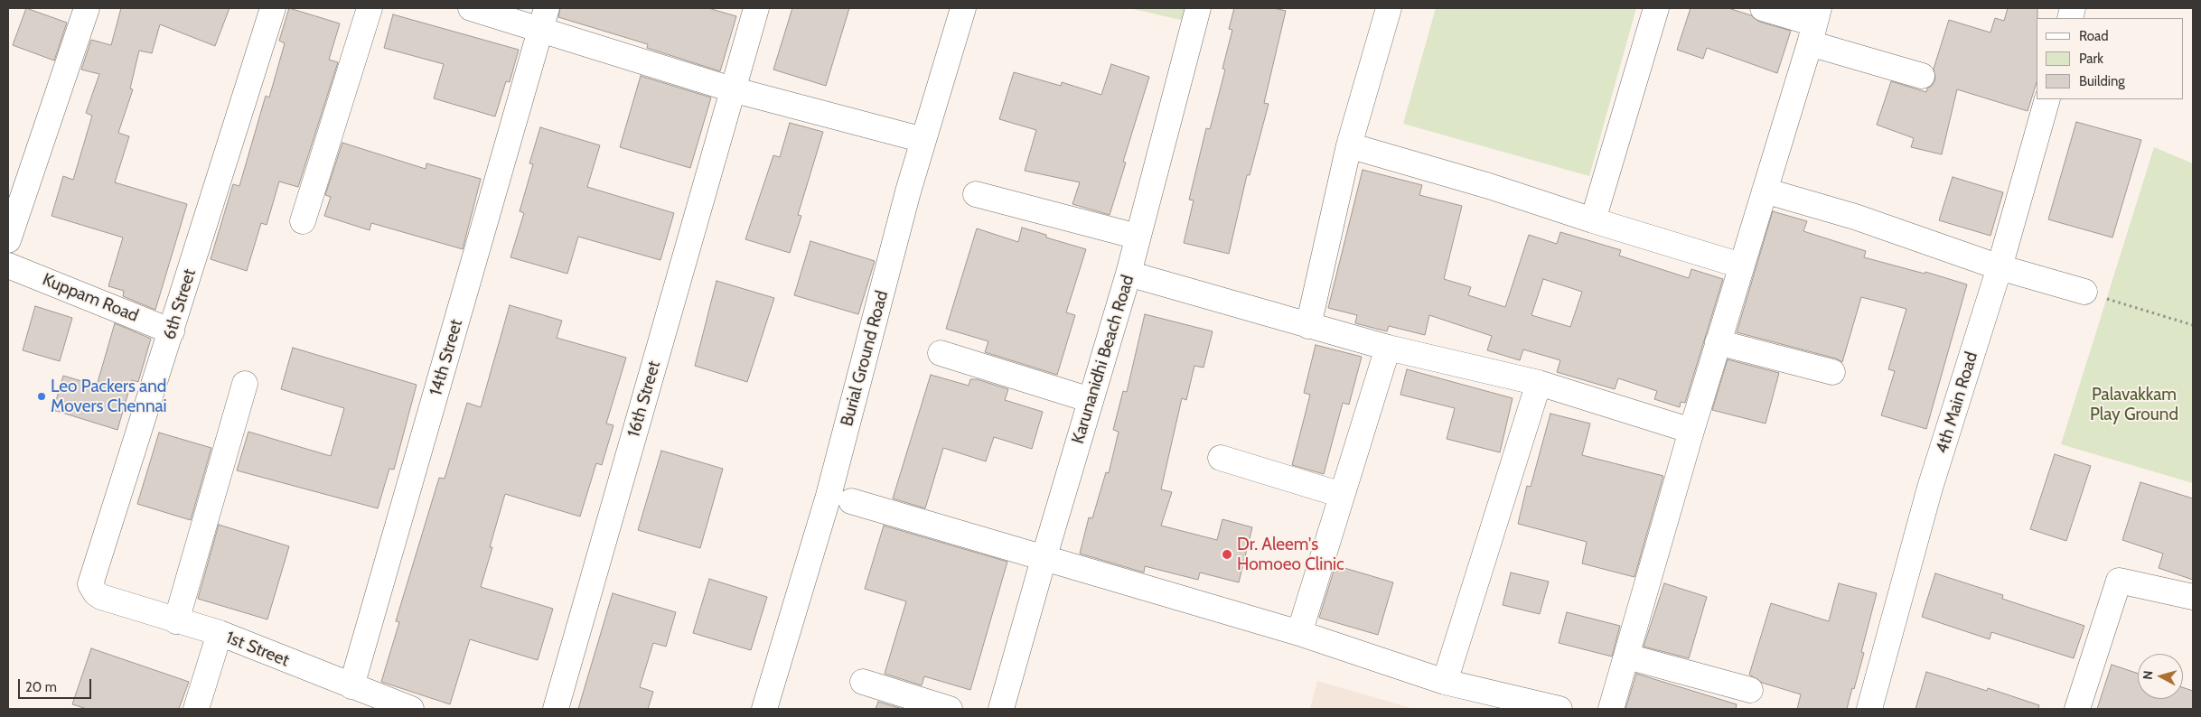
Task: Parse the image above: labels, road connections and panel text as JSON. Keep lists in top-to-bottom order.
{
  "streets": {
    "street": [
      "Kuppam Road",
      "6th Street",
      "14th Street",
      "Burial Ground Road",
      "Karunanidhi Beach Road",
      "16th Street",
      "4th Main Road",
      "1st Street"
    ]
  },
  "crossings": [
    ["Kuppam Road", "6th Street"],
    ["6th Street", "1st Street"],
    ["14th Street", "1st Street"]
  ],
  "parks": ["Palavakkam Play Ground"],
  "places": ["Leo Packers and Movers Chennai", "Dr. Aleem's Homoeo Clinic"],
  "legend": ["Road", "Park", "Building"],
  "scale_bar": "20 m",
  "north": "left"
}
